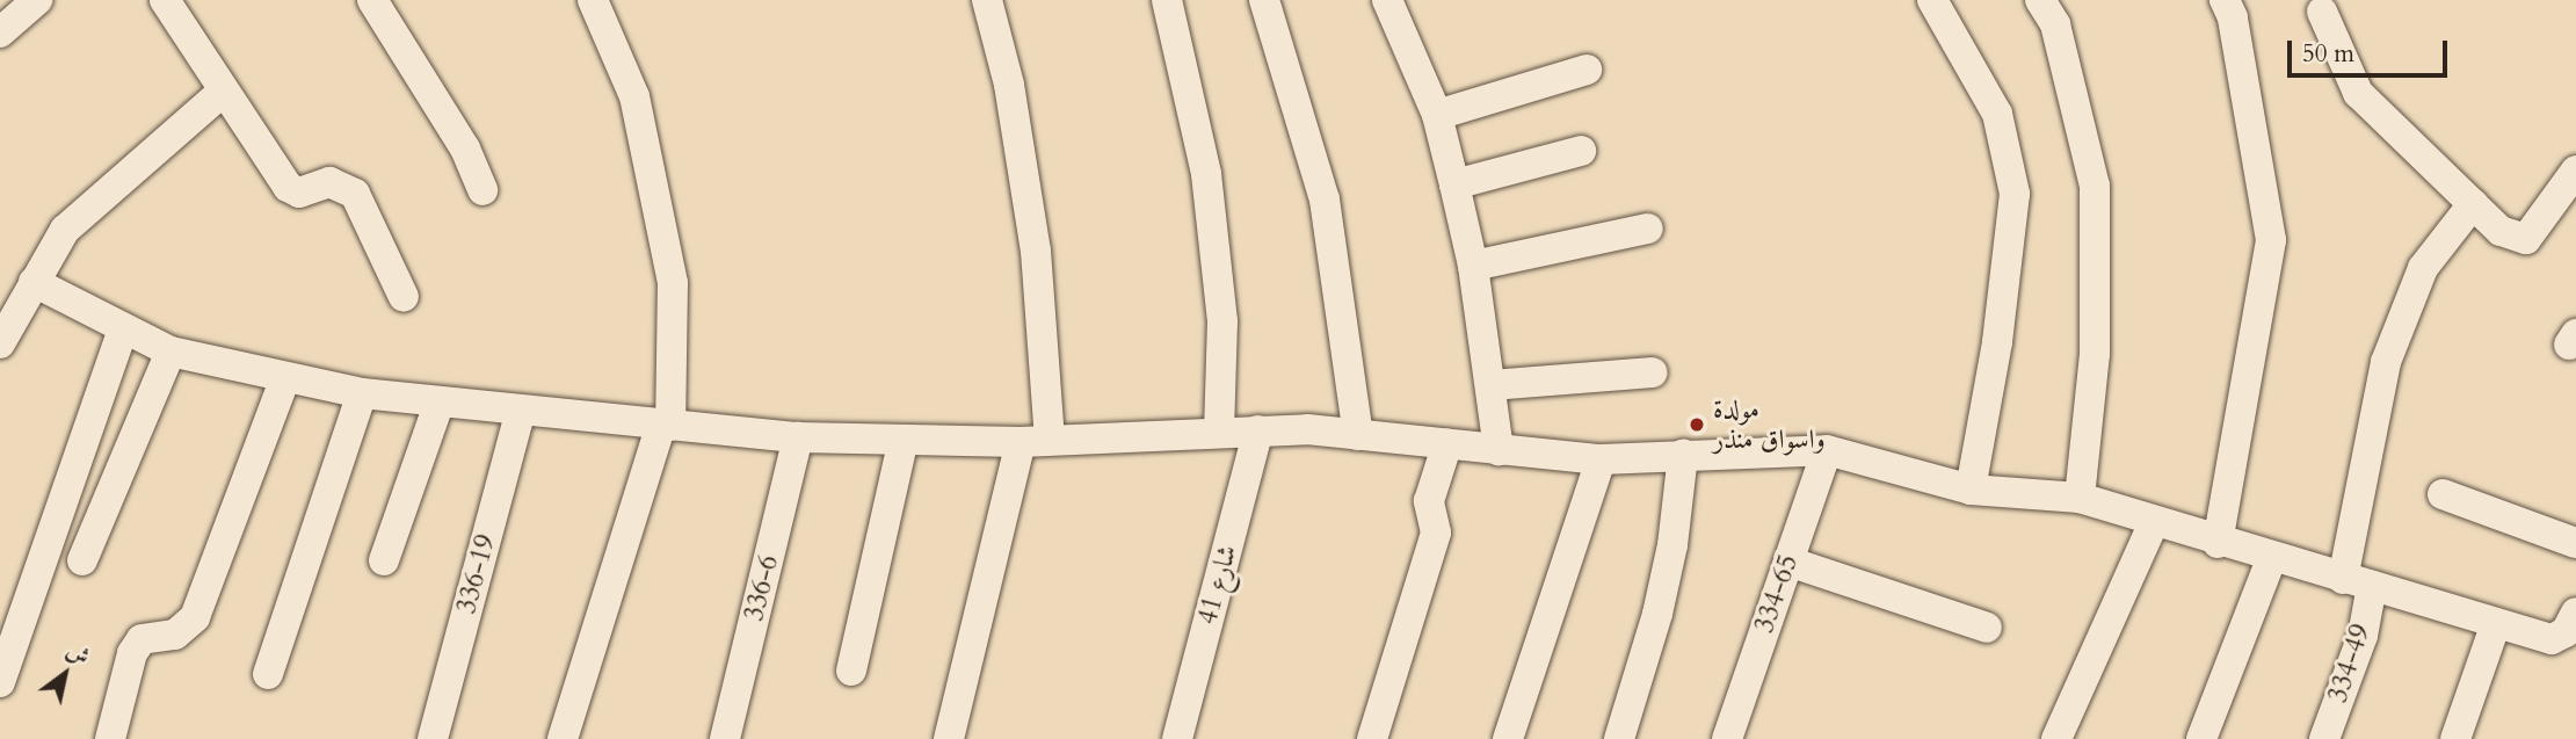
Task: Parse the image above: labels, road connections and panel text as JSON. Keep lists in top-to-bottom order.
{
  "streets": {
    "street": [
      "336-19",
      "شارع 41",
      "336-6",
      "334-65",
      "334-49"
    ]
  },
  "places": ["مولدة واسواق منذر"],
  "scale_bar": "50 m",
  "north": "top right"
}
